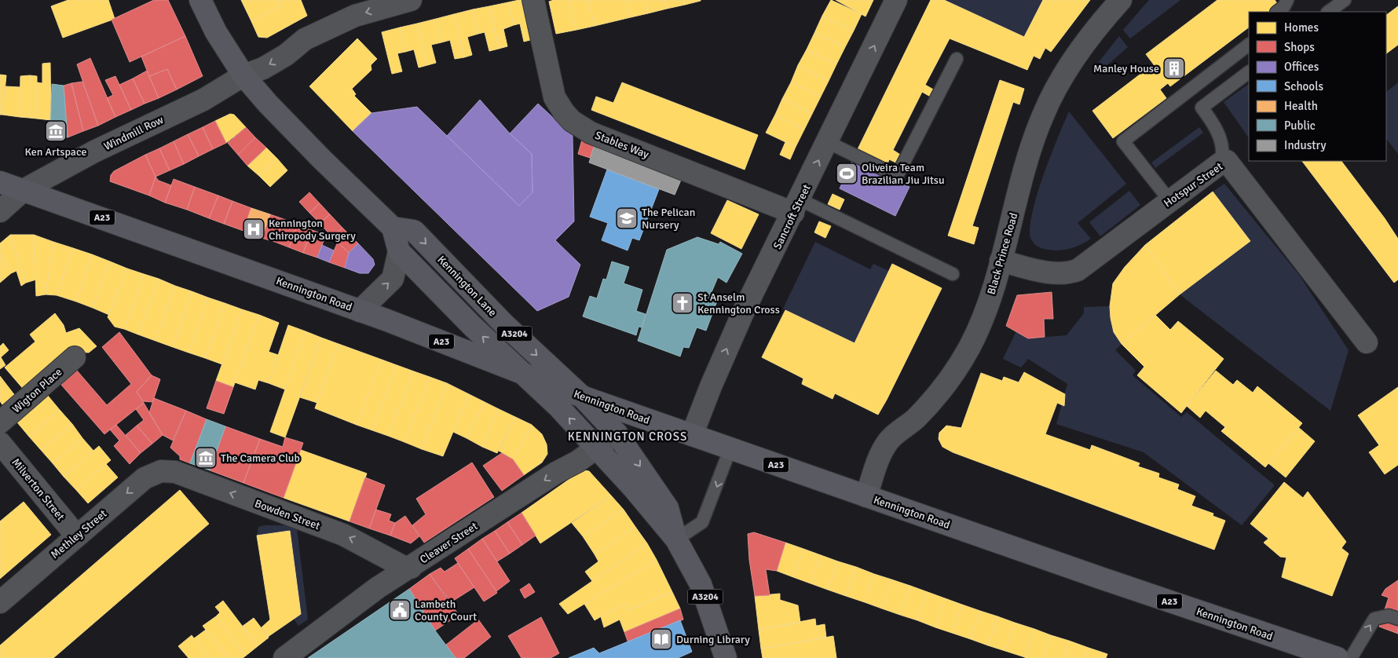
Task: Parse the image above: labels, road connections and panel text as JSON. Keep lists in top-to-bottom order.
{
  "streets": {
    "highway": [
      "A23",
      "Kennington Lane",
      "Kennington Road",
      "A3204"
    ],
    "street": [
      "Windmill Row",
      "Stables Way",
      "Hotspur Street",
      "Sancroft Street",
      "Black Prince Road",
      "Wigton Place",
      "Milverton Street",
      "Bowden Street",
      "Methley Street",
      "Cleaver Street"
    ]
  },
  "crossings": [
    ["Windmill Row", "Kennington Road"],
    ["Stables Way", "Sancroft Street"],
    ["Hotspur Street", "Black Prince Road"],
    ["Sancroft Street", "Kennington Road"],
    ["Black Prince Road", "Kennington Road"],
    ["Kennington Lane", "Kennington Road"],
    ["Kennington Lane", "Cleaver Street"],
    ["Milverton Street", "Methley Street"],
    ["Bowden Street", "Methley Street"],
    ["Bowden Street", "Cleaver Street"]
  ],
  "one_way": [
    "Windmill Row",
    "Sancroft Street",
    "Bowden Street",
    "Methley Street",
    "Cleaver Street"
  ],
  "districts": ["KENNINGTON CROSS"],
  "places": {
    "building": ["Manley House"],
    "museum": ["Ken Artspace", "The Camera Club"],
    "sports": ["Oliveira Team Brazilian Jiu Jitsu"],
    "school or university": ["The Pelican Nursery"],
    "hospital": ["Kennington Chiropody Surgery"],
    "church": ["St Anselm Kennington Cross"],
    "public building": ["Lambeth County Court"],
    "library": ["Durning Library"]
  },
  "legend": [
    "Homes",
    "Shops",
    "Offices",
    "Schools",
    "Health",
    "Public",
    "Industry"
  ]
}
